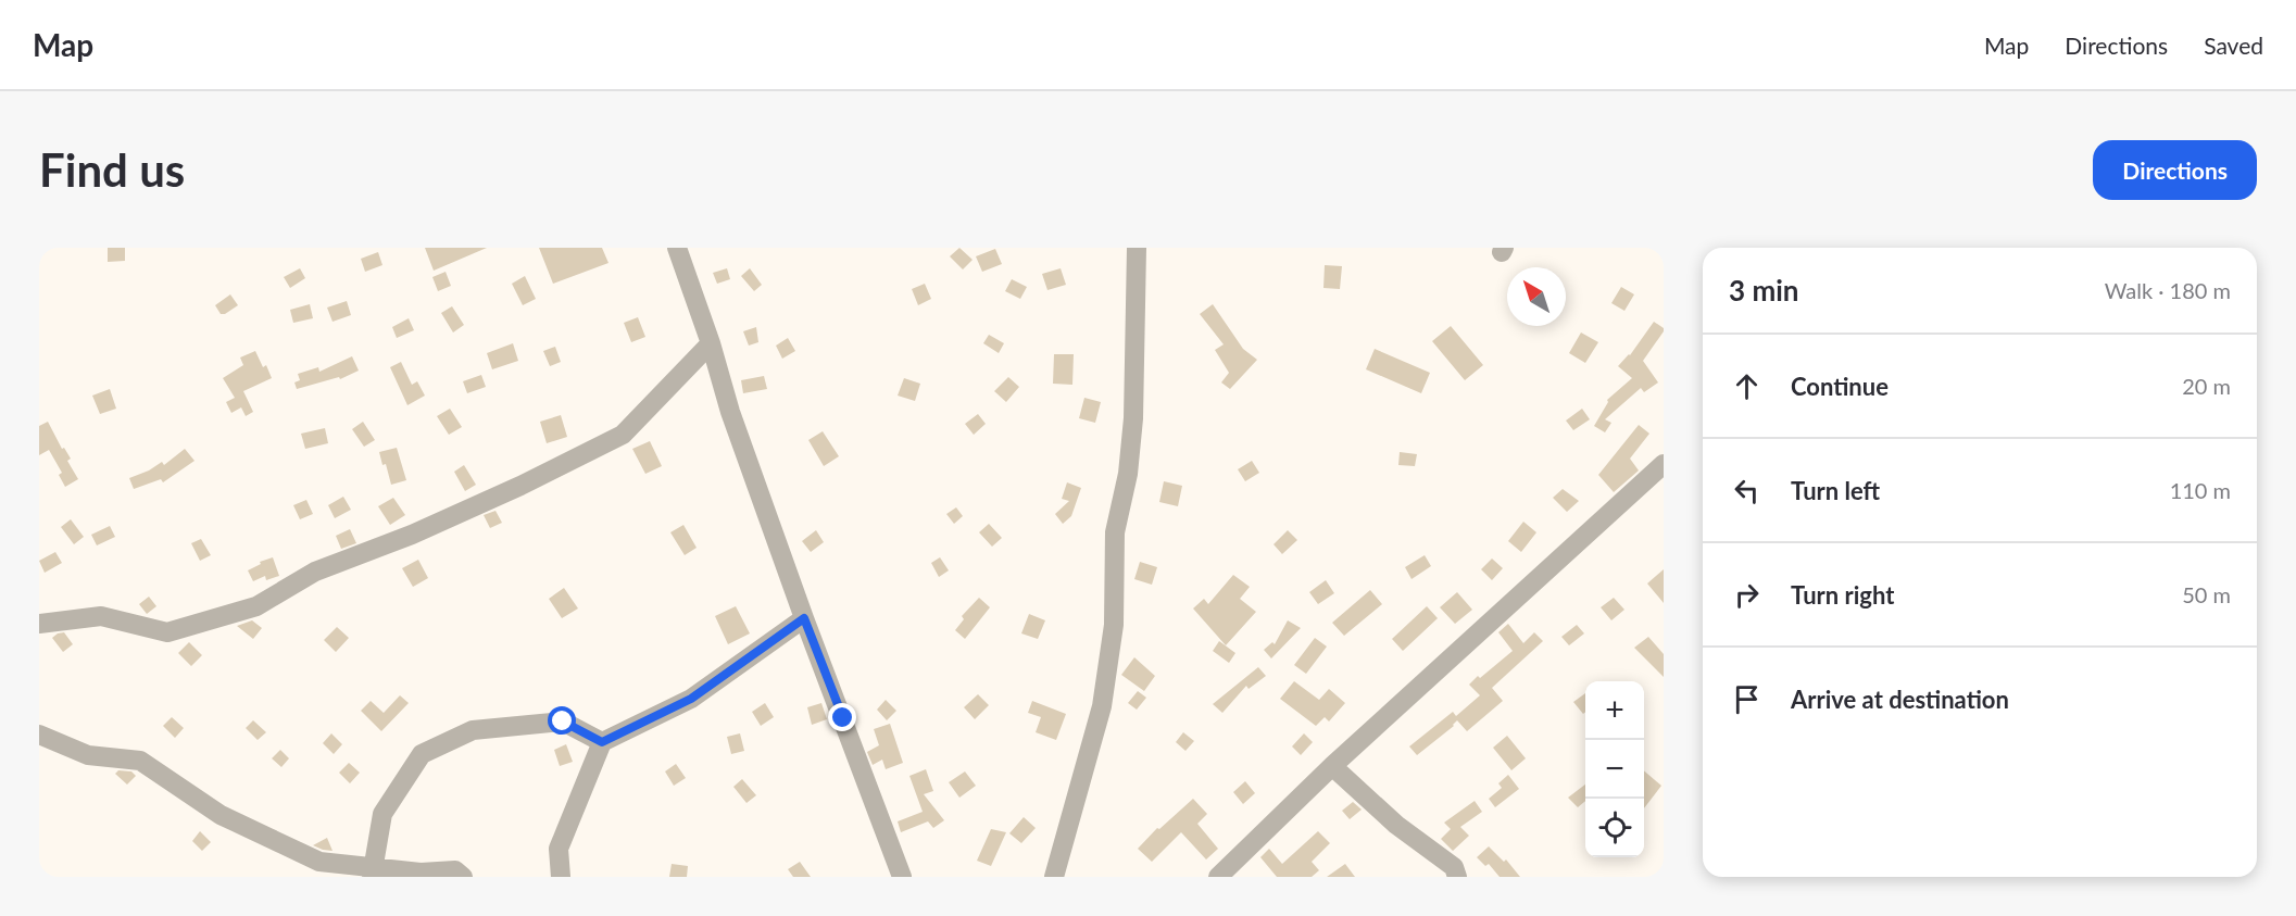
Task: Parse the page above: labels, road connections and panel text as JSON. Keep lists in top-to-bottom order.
{
  "north": "top left",
  "page": {
    "header": "Map",
    "nav": ["Map", "Directions", "Saved"],
    "buttons": "Directions",
    "title": "Find us",
    "heading": ["3 min", "Walk · 180 m"],
    "list": [
      ["Continue", "20 m"],
      ["Turn left", "110 m"],
      ["Turn right", "50 m"],
      "Arrive at destination"
    ],
    "map_buttons": ["+", "−"]
  }
}
